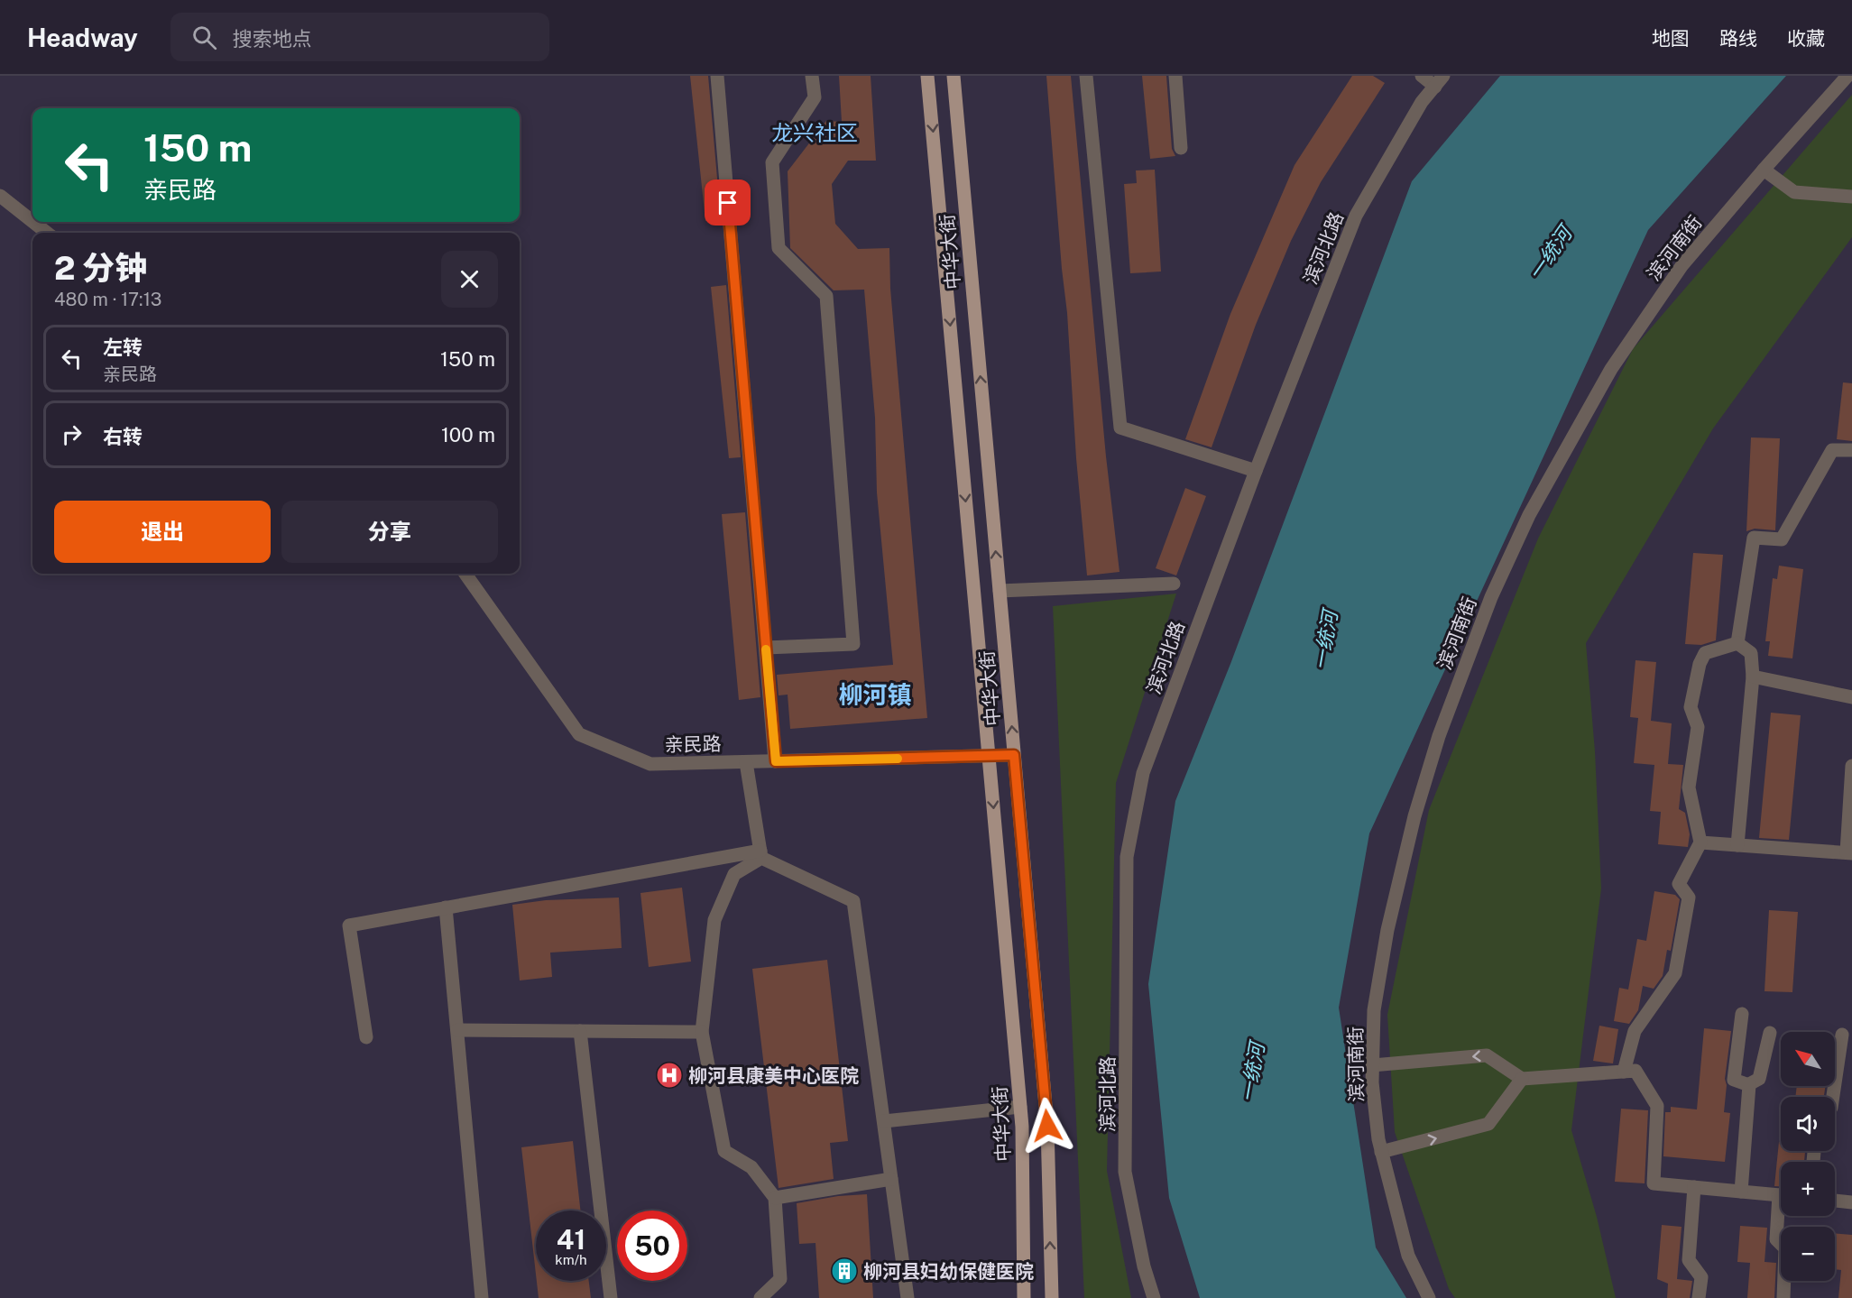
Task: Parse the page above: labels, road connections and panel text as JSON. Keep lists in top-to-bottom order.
{
  "streets": {
    "main road": ["中华大街"],
    "street": ["滨河北路", "滨河南街", "亲民路"]
  },
  "crossings": [
    ["中华大街", "亲民路"]
  ],
  "districts": ["龙兴社区", "柳河镇"],
  "water": ["一统河"],
  "places": {
    "hospital": ["柳河县康美中心医院"],
    "building": ["柳河县妇幼保健医院"]
  },
  "north": "top left",
  "page": {
    "header": "Headway",
    "search": "搜索地点",
    "nav": ["地图", "路线", "收藏"],
    "turn": ["150 m", "亲民路"],
    "heading": ["2 分钟", "480 m · 17:13"],
    "list": [
      {
        "name": "左转",
        "note": "亲民路",
        "value": "150 m"
      },
      {
        "name": "右转",
        "value": "100 m"
      }
    ],
    "buttons": ["退出", "分享"],
    "map_buttons": ["+", "−"],
    "speed": "41 km/h",
    "limit": "50"
  }
}
